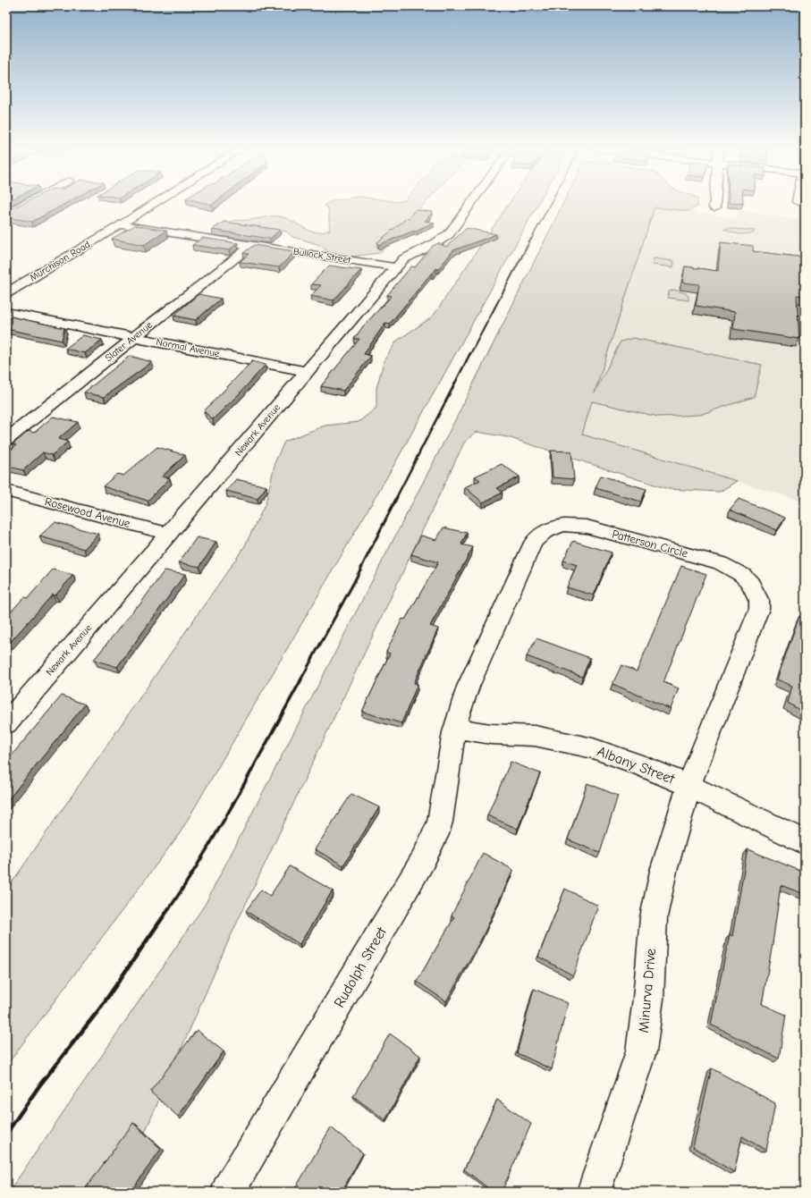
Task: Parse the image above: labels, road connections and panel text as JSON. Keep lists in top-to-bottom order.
{
  "streets": {
    "street": [
      "Bullock Street",
      "Murchison Road",
      "Slater Avenue",
      "Normal Avenue",
      "Newark Avenue",
      "Rosewood Avenue",
      "Patterson Circle",
      "Albany Street",
      "Rudolph Street",
      "Minurva Drive"
    ]
  },
  "crossings": [
    ["Bullock Street", "Murchison Road"],
    ["Bullock Street", "Slater Avenue"],
    ["Bullock Street", "Newark Avenue"],
    ["Slater Avenue", "Normal Avenue"],
    ["Normal Avenue", "Newark Avenue"],
    ["Newark Avenue", "Rosewood Avenue"],
    ["Patterson Circle", "Albany Street"],
    ["Patterson Circle", "Rudolph Street"],
    ["Patterson Circle", "Minurva Drive"],
    ["Albany Street", "Rudolph Street"],
    ["Albany Street", "Minurva Drive"]
  ]
}
